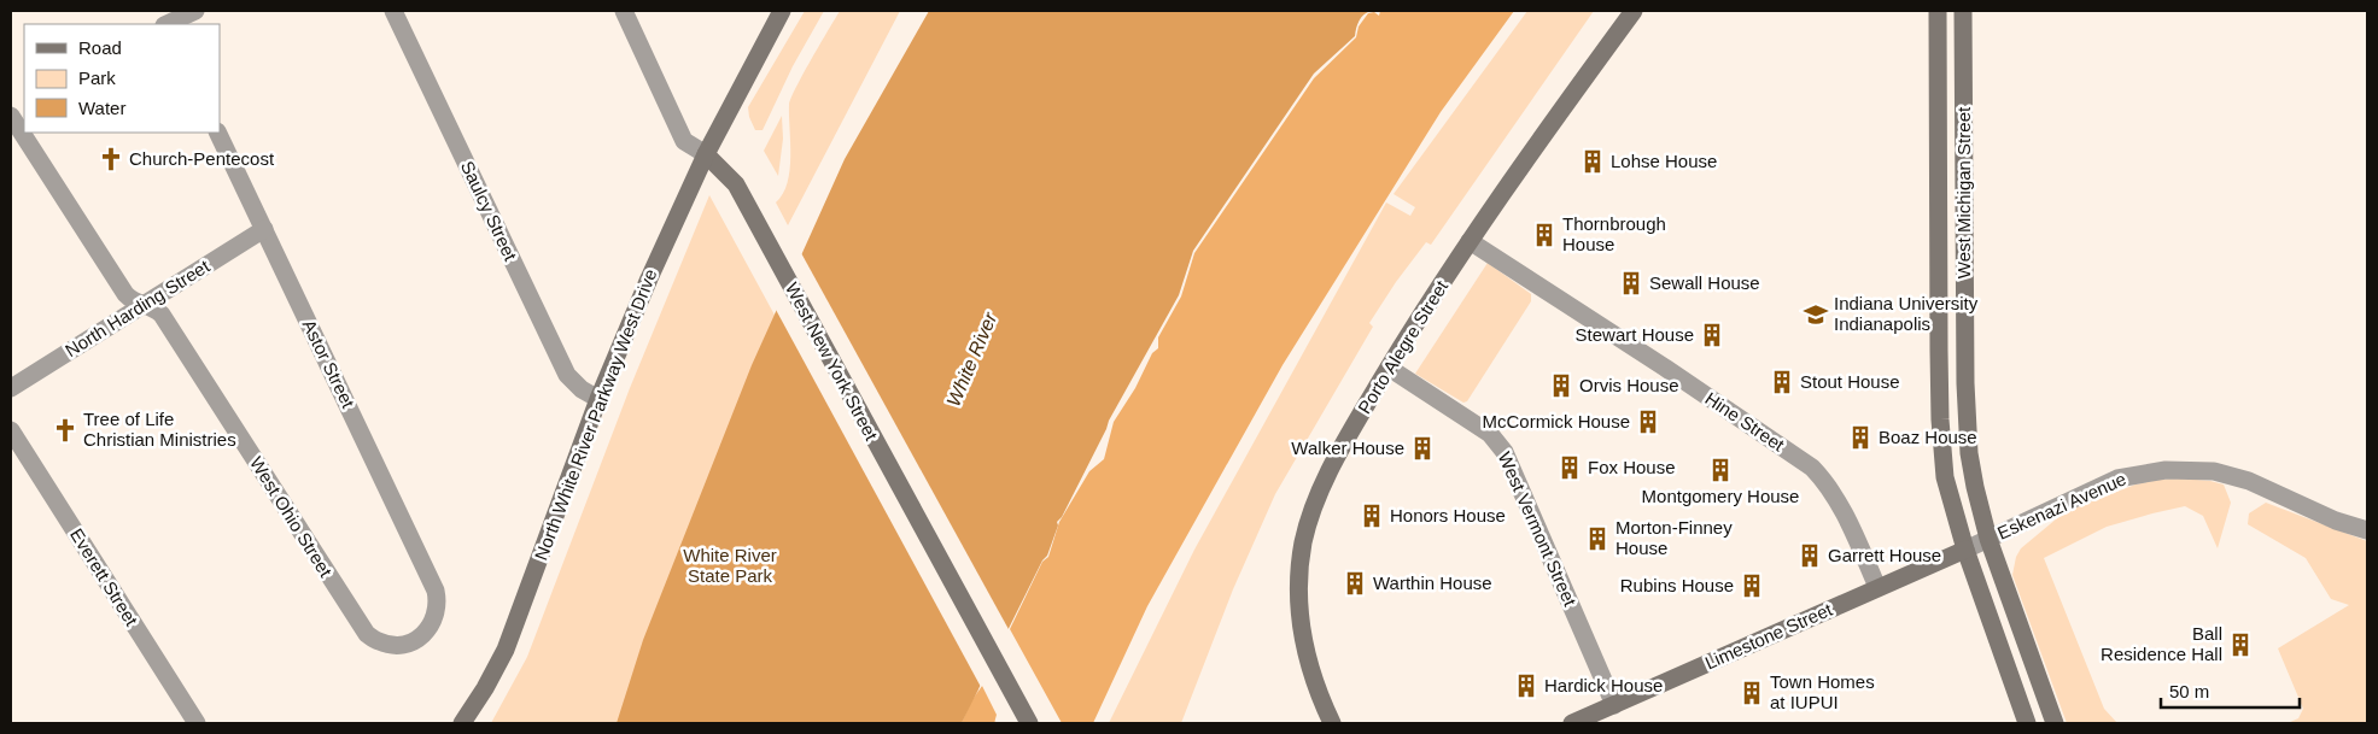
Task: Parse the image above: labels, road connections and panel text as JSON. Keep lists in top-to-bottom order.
{
  "streets": {
    "main road": [
      "West Michigan Street",
      "Porto Alegre Street",
      "West New York Street",
      "North White River Parkway West Drive",
      "Limestone Street"
    ],
    "street": [
      "Saulcy Street",
      "North Harding Street",
      "Astor Street",
      "Hine Street",
      "Eskenazi Avenue",
      "West Ohio Street",
      "West Vermont Street",
      "Everett Street"
    ]
  },
  "crossings": [
    ["West Michigan Street", "Eskenazi Avenue"],
    ["West Michigan Street", "Limestone Street"],
    ["Saulcy Street", "North White River Parkway West Drive"],
    ["North Harding Street", "Astor Street"],
    ["North Harding Street", "West Ohio Street"],
    ["Porto Alegre Street", "Hine Street"],
    ["Porto Alegre Street", "West Vermont Street"],
    ["West New York Street", "North White River Parkway West Drive"],
    ["Astor Street", "West Ohio Street"],
    ["Hine Street", "Limestone Street"],
    ["Eskenazi Avenue", "Limestone Street"],
    ["West Vermont Street", "Limestone Street"]
  ],
  "water": ["White River"],
  "parks": ["White River State Park"],
  "places": {
    "church": ["Church-Pentecost", "Tree of Life Christian Ministries"],
    "building": [
      "Lohse House",
      "Thornbrough House",
      "Sewall House",
      "Stewart House",
      "Stout House",
      "Orvis House",
      "McCormick House",
      "Boaz House",
      "Walker House",
      "Fox House",
      "Montgomery House",
      "Honors House",
      "Morton-Finney House",
      "Garrett House",
      "Warthin House",
      "Rubins House",
      "Ball Residence Hall",
      "Hardick House",
      "Town Homes at IUPUI"
    ],
    "school or university": ["Indiana University Indianapolis"]
  },
  "legend": ["Road", "Park", "Water"],
  "scale_bar": "50 m"
}
